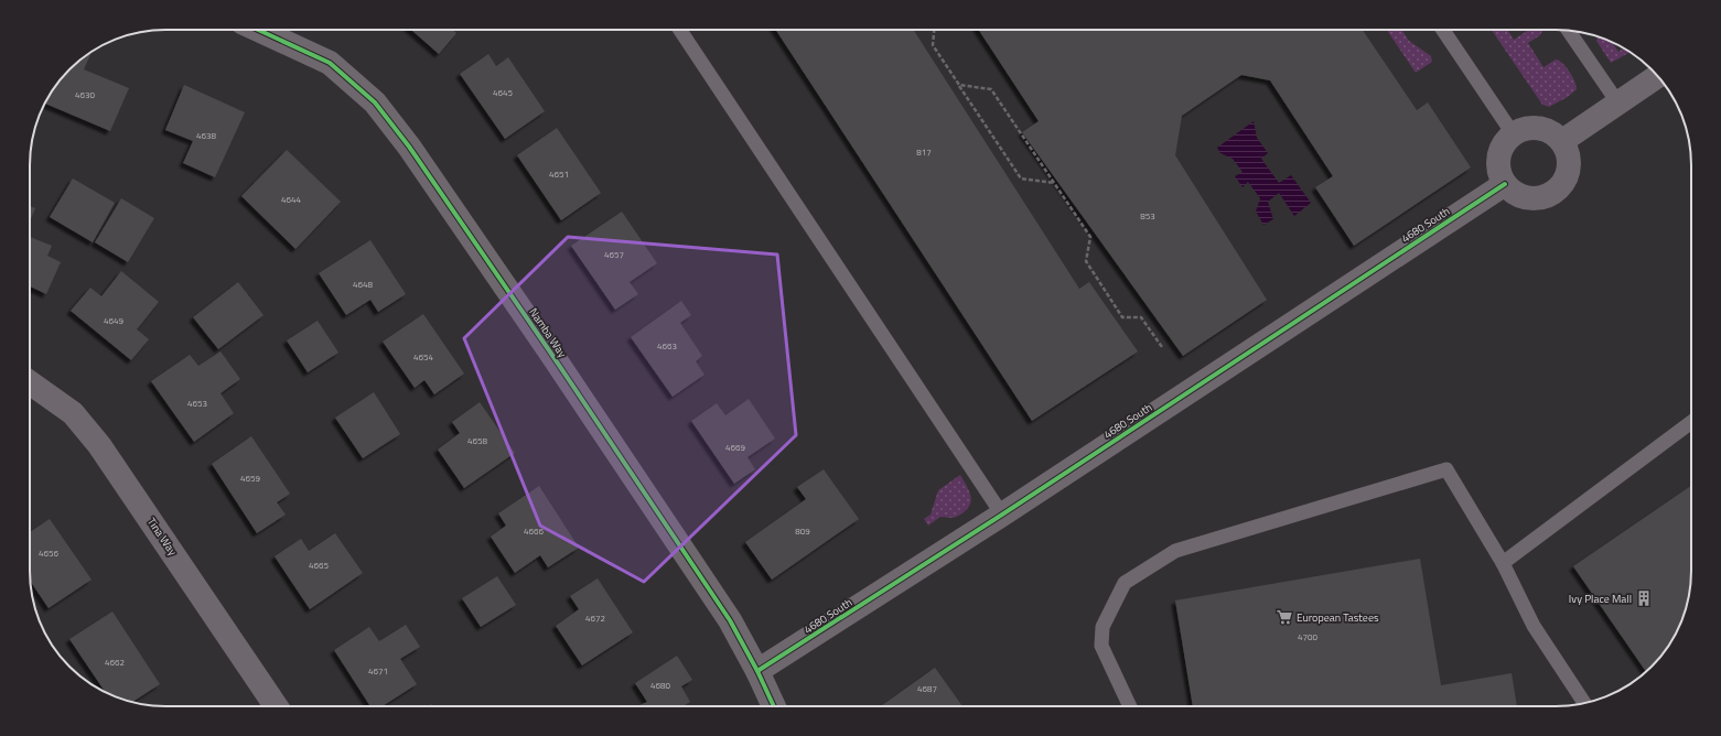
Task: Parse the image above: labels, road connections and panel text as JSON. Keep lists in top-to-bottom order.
{
  "streets": {
    "street": ["4680 South", "Namba Way", "Tina Way"]
  },
  "crossings": [
    ["4680 South", "Namba Way"]
  ],
  "places": {
    "building": ["Ivy Place Mall"],
    "supermarket": ["European Tastees"]
  },
  "house_numbers": [
    "4645",
    "4630",
    "4638",
    "817",
    "4651",
    "4644",
    "853",
    "4657",
    "4648",
    "4649",
    "4663",
    "4654",
    "4653",
    "4658",
    "4669",
    "4659",
    "4666",
    "809",
    "4656",
    "4665",
    "4672",
    "4700",
    "4662",
    "4671",
    "4680",
    "4687"
  ]
}
